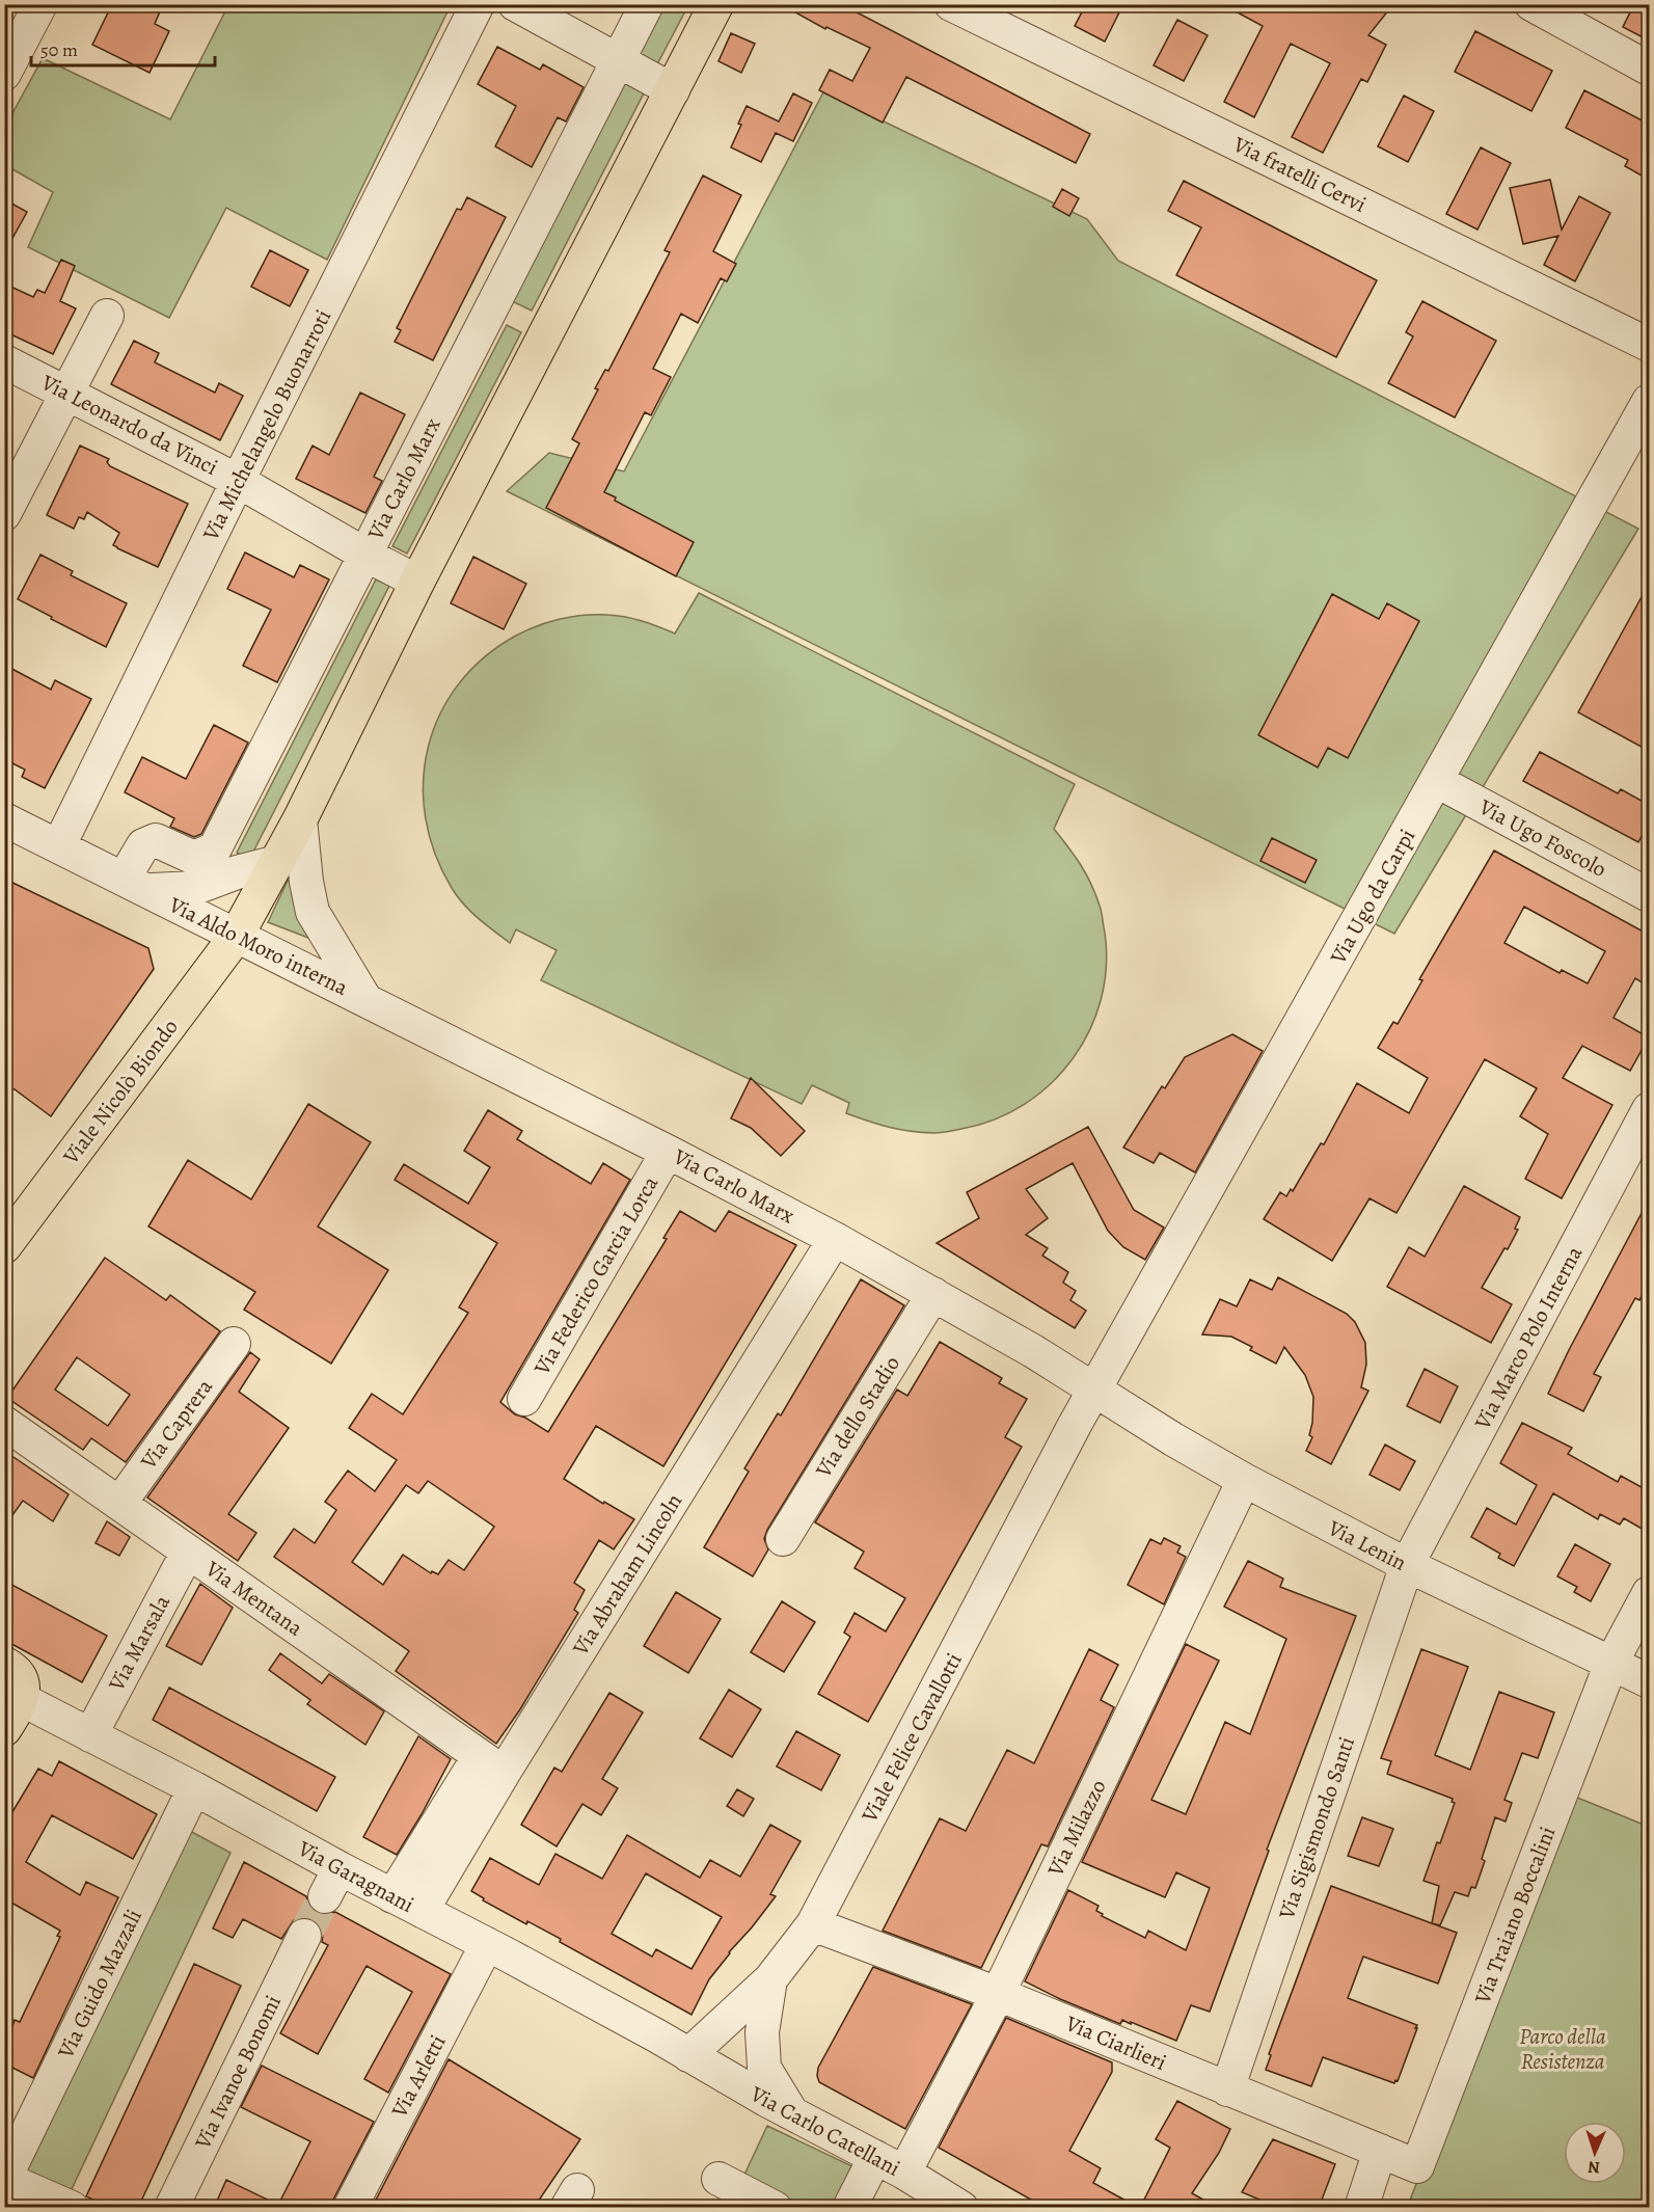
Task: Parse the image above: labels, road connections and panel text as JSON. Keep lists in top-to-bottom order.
{
  "streets": {
    "main road": ["Viale Nicolò Biondo"],
    "street": [
      "Via fratelli Cervi",
      "Via Leonardo da Vinci",
      "Via Michelangelo Buonarroti",
      "Via Carlo Marx",
      "Via Ugo Foscolo",
      "Via Ugo da Carpi",
      "Via Aldo Moro interna",
      "Via Federico Garcia Lorca",
      "Via Marco Polo Interna",
      "Via dello Stadio",
      "Via Caprera",
      "Via Lenin",
      "Via Abraham Lincoln",
      "Via Mentana",
      "Via Marsala",
      "Viale Felice Cavallotti",
      "Via Milazzo",
      "Via Sigismondo Santi",
      "Via Garagnani",
      "Via Traiano Boccalini",
      "Via Guido Mazzali",
      "Via Ciarlieri",
      "Via Ivanoe Bonomi",
      "Via Arletti",
      "Via Carlo Catellani"
    ]
  },
  "crossings": [
    ["Via Leonardo da Vinci", "Via Michelangelo Buonarroti"],
    ["Via Leonardo da Vinci", "Via Carlo Marx"],
    ["Via Michelangelo Buonarroti", "Via Aldo Moro interna"],
    ["Via Carlo Marx", "Via Ugo da Carpi"],
    ["Via Carlo Marx", "Via Aldo Moro interna"],
    ["Via Carlo Marx", "Via Federico Garcia Lorca"],
    ["Via Carlo Marx", "Via dello Stadio"],
    ["Via Carlo Marx", "Via Lenin"],
    ["Via Carlo Marx", "Via Abraham Lincoln"],
    ["Via Carlo Marx", "Viale Felice Cavallotti"],
    ["Via Ugo Foscolo", "Via Ugo da Carpi"],
    ["Via Ugo da Carpi", "Via Lenin"],
    ["Via Ugo da Carpi", "Viale Felice Cavallotti"],
    ["Via Aldo Moro interna", "Viale Nicolò Biondo"],
    ["Via Marco Polo Interna", "Via Lenin"],
    ["Via Marco Polo Interna", "Via Sigismondo Santi"],
    ["Via Caprera", "Via Mentana"],
    ["Via Lenin", "Viale Felice Cavallotti"],
    ["Via Lenin", "Via Milazzo"],
    ["Via Lenin", "Via Sigismondo Santi"],
    ["Via Lenin", "Via Traiano Boccalini"],
    ["Via Abraham Lincoln", "Via Mentana"],
    ["Via Abraham Lincoln", "Via Garagnani"],
    ["Via Mentana", "Via Marsala"],
    ["Via Marsala", "Via Garagnani"],
    ["Viale Felice Cavallotti", "Via Garagnani"],
    ["Viale Felice Cavallotti", "Via Ciarlieri"],
    ["Viale Felice Cavallotti", "Via Carlo Catellani"],
    ["Via Milazzo", "Via Ciarlieri"],
    ["Via Milazzo", "Via Carlo Catellani"],
    ["Via Sigismondo Santi", "Via Ciarlieri"],
    ["Via Garagnani", "Via Guido Mazzali"],
    ["Via Garagnani", "Via Arletti"],
    ["Via Garagnani", "Via Carlo Catellani"],
    ["Via Traiano Boccalini", "Via Ciarlieri"]
  ],
  "parks": ["Parco della Resistenza"],
  "scale_bar": "50 m",
  "north": "bottom"
}
